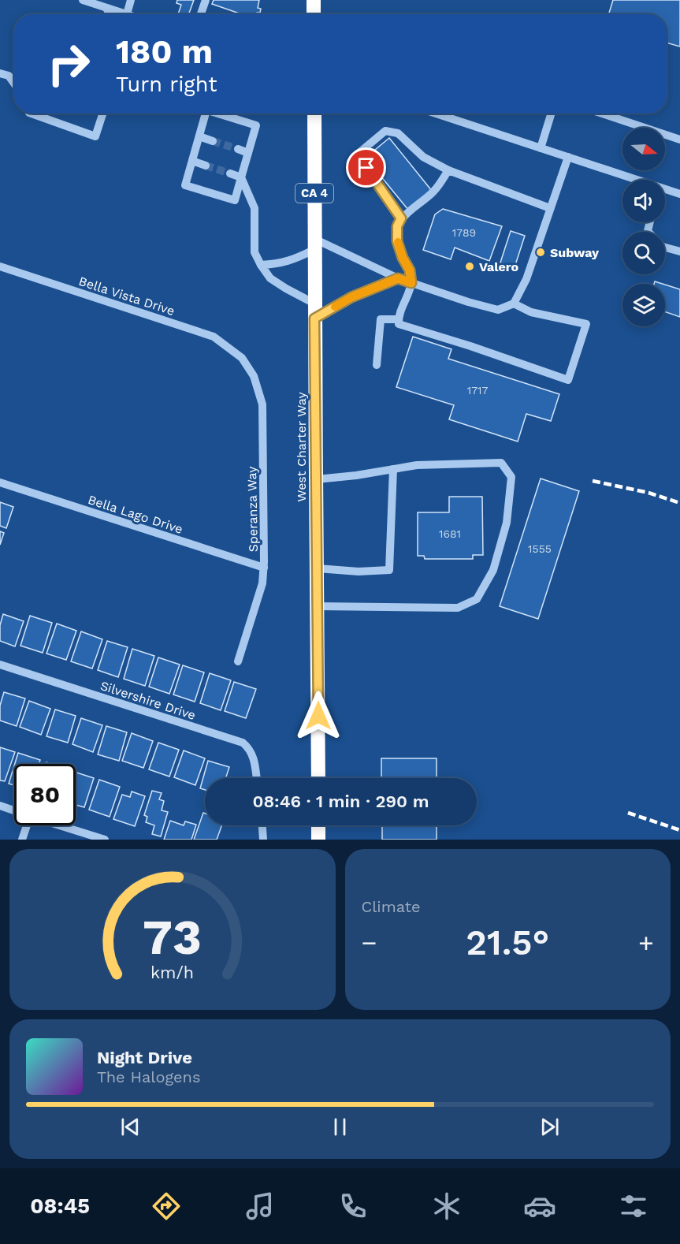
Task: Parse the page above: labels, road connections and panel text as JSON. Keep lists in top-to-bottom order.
{
  "streets": {
    "highway": ["CA 4", "West Charter Way"],
    "street": [
      "Bella Vista Drive",
      "Speranza Way",
      "Bella Lago Drive",
      "Silvershire Drive"
    ]
  },
  "crossings": [
    ["Bella Vista Drive", "Speranza Way"],
    ["Speranza Way", "Bella Lago Drive"]
  ],
  "places": ["Subway", "Valero"],
  "house_numbers": [
    "1789",
    "1717",
    "1681",
    "1555"
  ],
  "north": "right",
  "page": {
    "turn": ["180 m", "Turn right"],
    "limit": "80",
    "trip": "08:46 · 1 min · 290 m",
    "tile": "Climate",
    "heat": ["−", "21.5°", "+"],
    "song": ["Night Drive", "The Halogens"],
    "tabs": "08:45",
    "gauge": ["73", "km/h"]
  }
}
